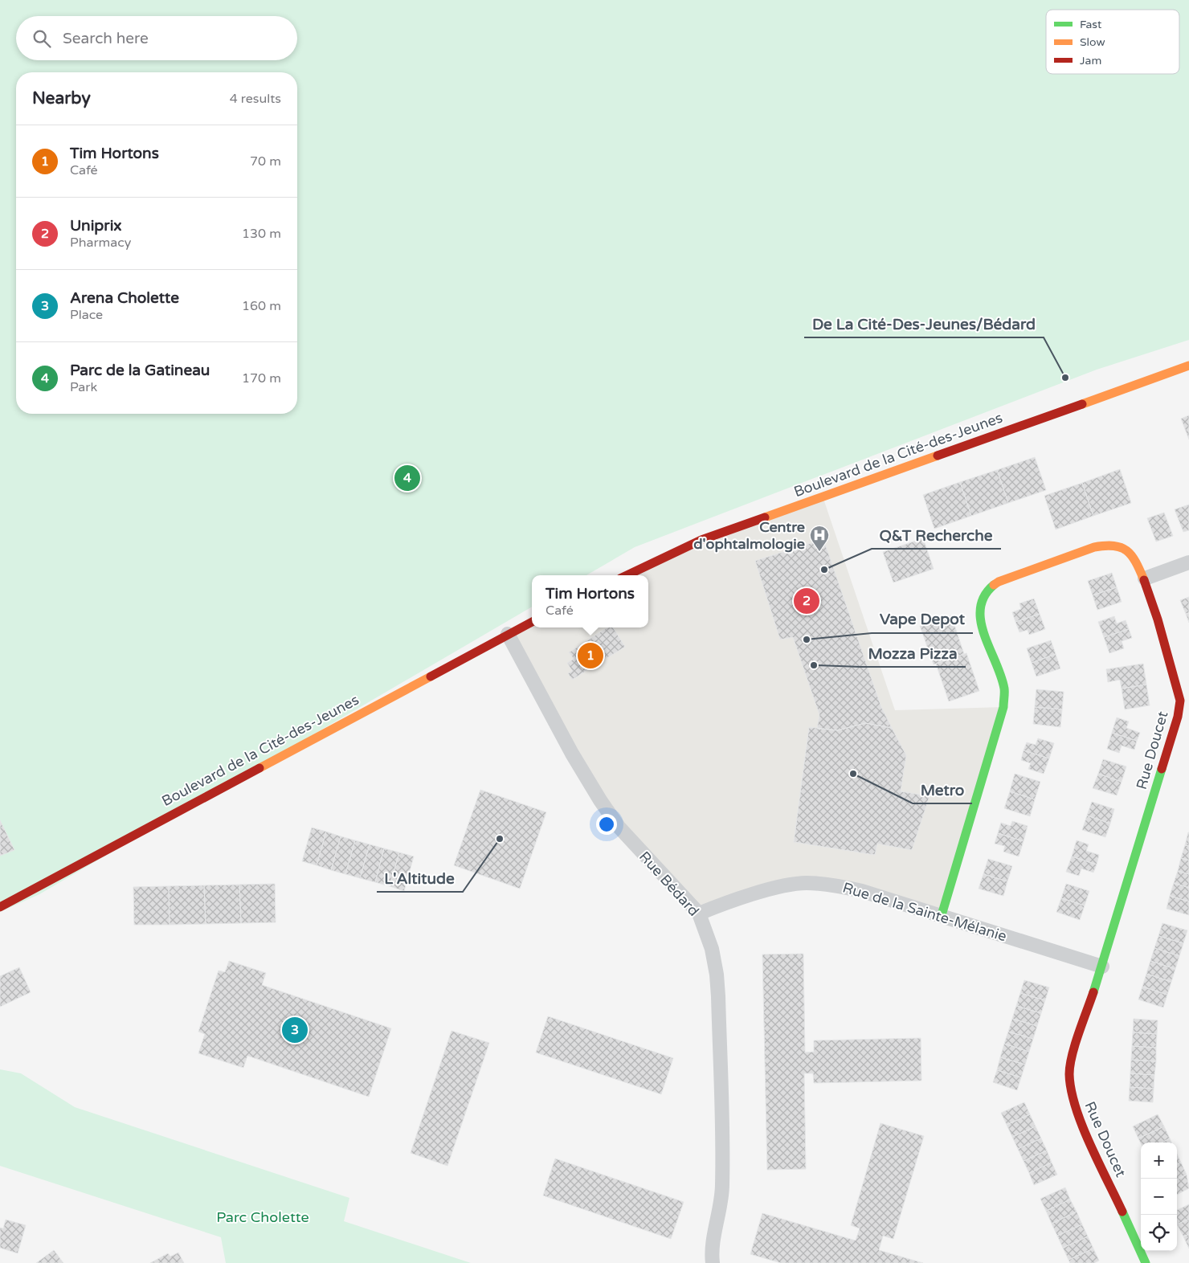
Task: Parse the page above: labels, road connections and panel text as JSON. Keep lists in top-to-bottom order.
{
  "streets": {
    "street": [
      "Boulevard de la Cité-des-Jeunes",
      "Rue Doucet",
      "Rue Bédard",
      "Rue de la Sainte-Mélanie"
    ]
  },
  "crossings": [
    ["Boulevard de la Cité-des-Jeunes", "Rue Bédard"],
    ["Rue Doucet", "Rue de la Sainte-Mélanie"],
    ["Rue Bédard", "Rue de la Sainte-Mélanie"]
  ],
  "parks": ["Parc Cholette"],
  "places": {
    "other": [
      "De La Cité-Des-Jeunes/Bédard",
      "Q&T Recherche",
      "Vape Depot",
      "Mozza Pizza",
      "Metro",
      "L'Altitude"
    ],
    "hospital": ["Centre d'ophtalmologie"]
  },
  "legend": ["Fast", "Slow", "Jam"],
  "page": {
    "search": "Search here",
    "heading": ["Nearby", "4 results"],
    "list": [
      {
        "mark": "1",
        "name": "Tim Hortons",
        "note": "Café",
        "value": "70 m"
      },
      {
        "mark": "2",
        "name": "Uniprix",
        "note": "Pharmacy",
        "value": "130 m"
      },
      {
        "mark": "3",
        "name": "Arena Cholette",
        "note": "Place",
        "value": "160 m"
      },
      {
        "mark": "4",
        "name": "Parc de la Gatineau",
        "note": "Park",
        "value": "170 m"
      }
    ],
    "pins": [
      "4",
      "2",
      "1",
      "3"
    ],
    "popup": ["Tim Hortons", "Café"],
    "map_buttons": ["+", "−"]
  }
}
